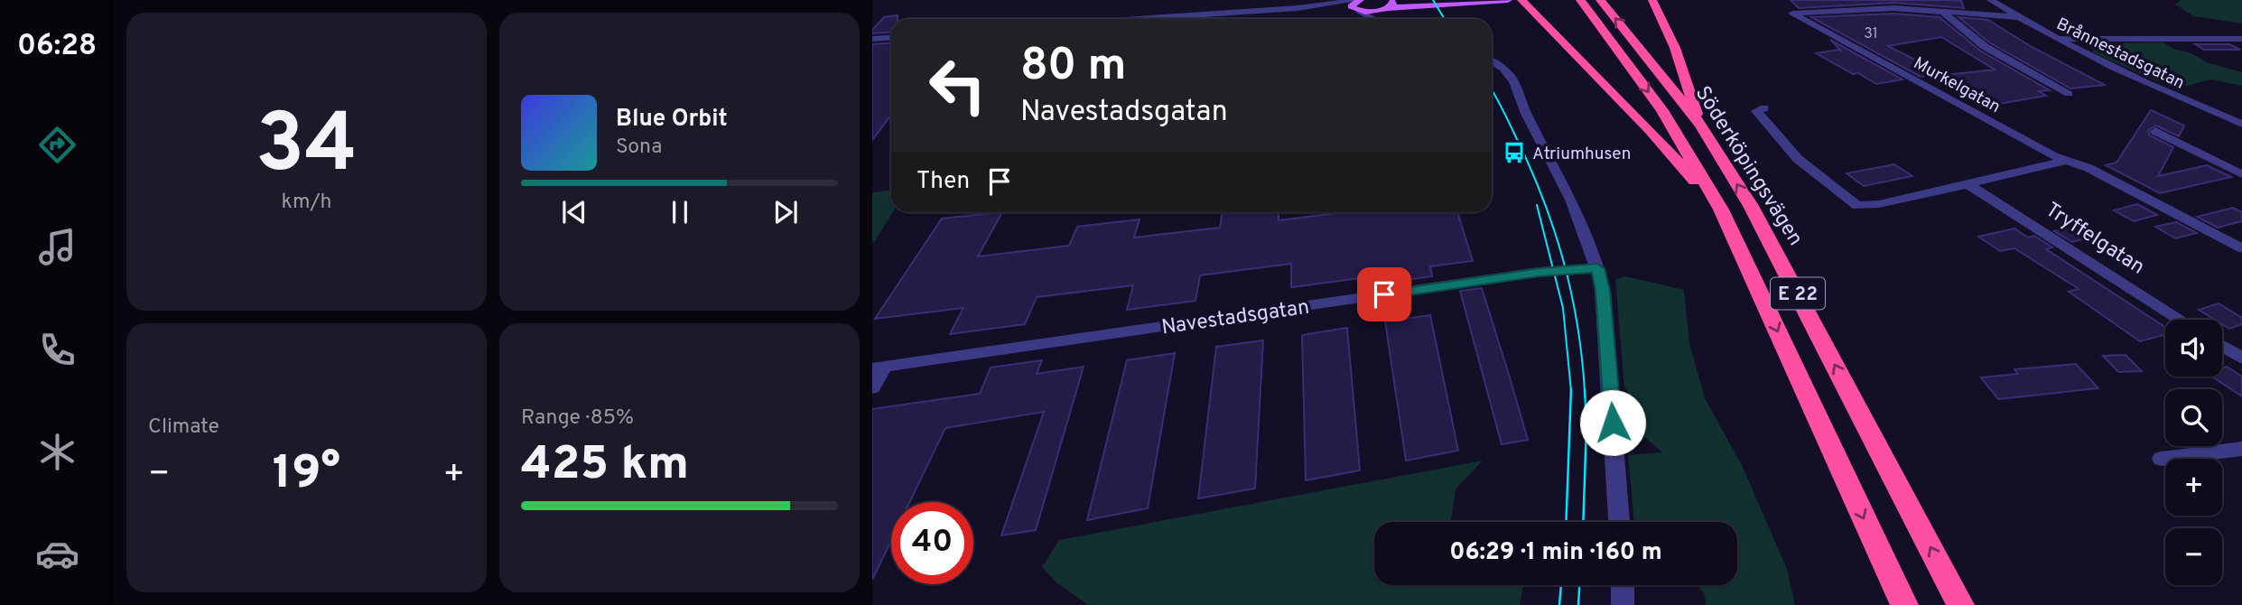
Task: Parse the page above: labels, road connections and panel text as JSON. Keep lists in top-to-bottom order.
{
  "streets": {
    "highway": ["Söderköpingsvägen", "E 22"],
    "street": [
      "Brånnestadsgatan",
      "Murkelgatan",
      "Tryffelgatan",
      "Navestadsgatan"
    ]
  },
  "crossings": [
    ["Brånnestadsgatan", "Murkelgatan"]
  ],
  "places": {
    "bus stop": ["Atriumhusen"]
  },
  "house_numbers": ["31"],
  "page": {
    "tabs": "06:28",
    "tile": [
      ["34", "km/h"],
      "Climate",
      ["Range · 85%", "425 km"]
    ],
    "turn": ["80 m", "Navestadsgatan"],
    "song": ["Blue Orbit", "Sona"],
    "then": "Then",
    "map_buttons": ["+", "−"],
    "heat": ["−", "19°", "+"],
    "limit": "40",
    "trip": "06:29 · 1 min · 160 m"
  }
}
